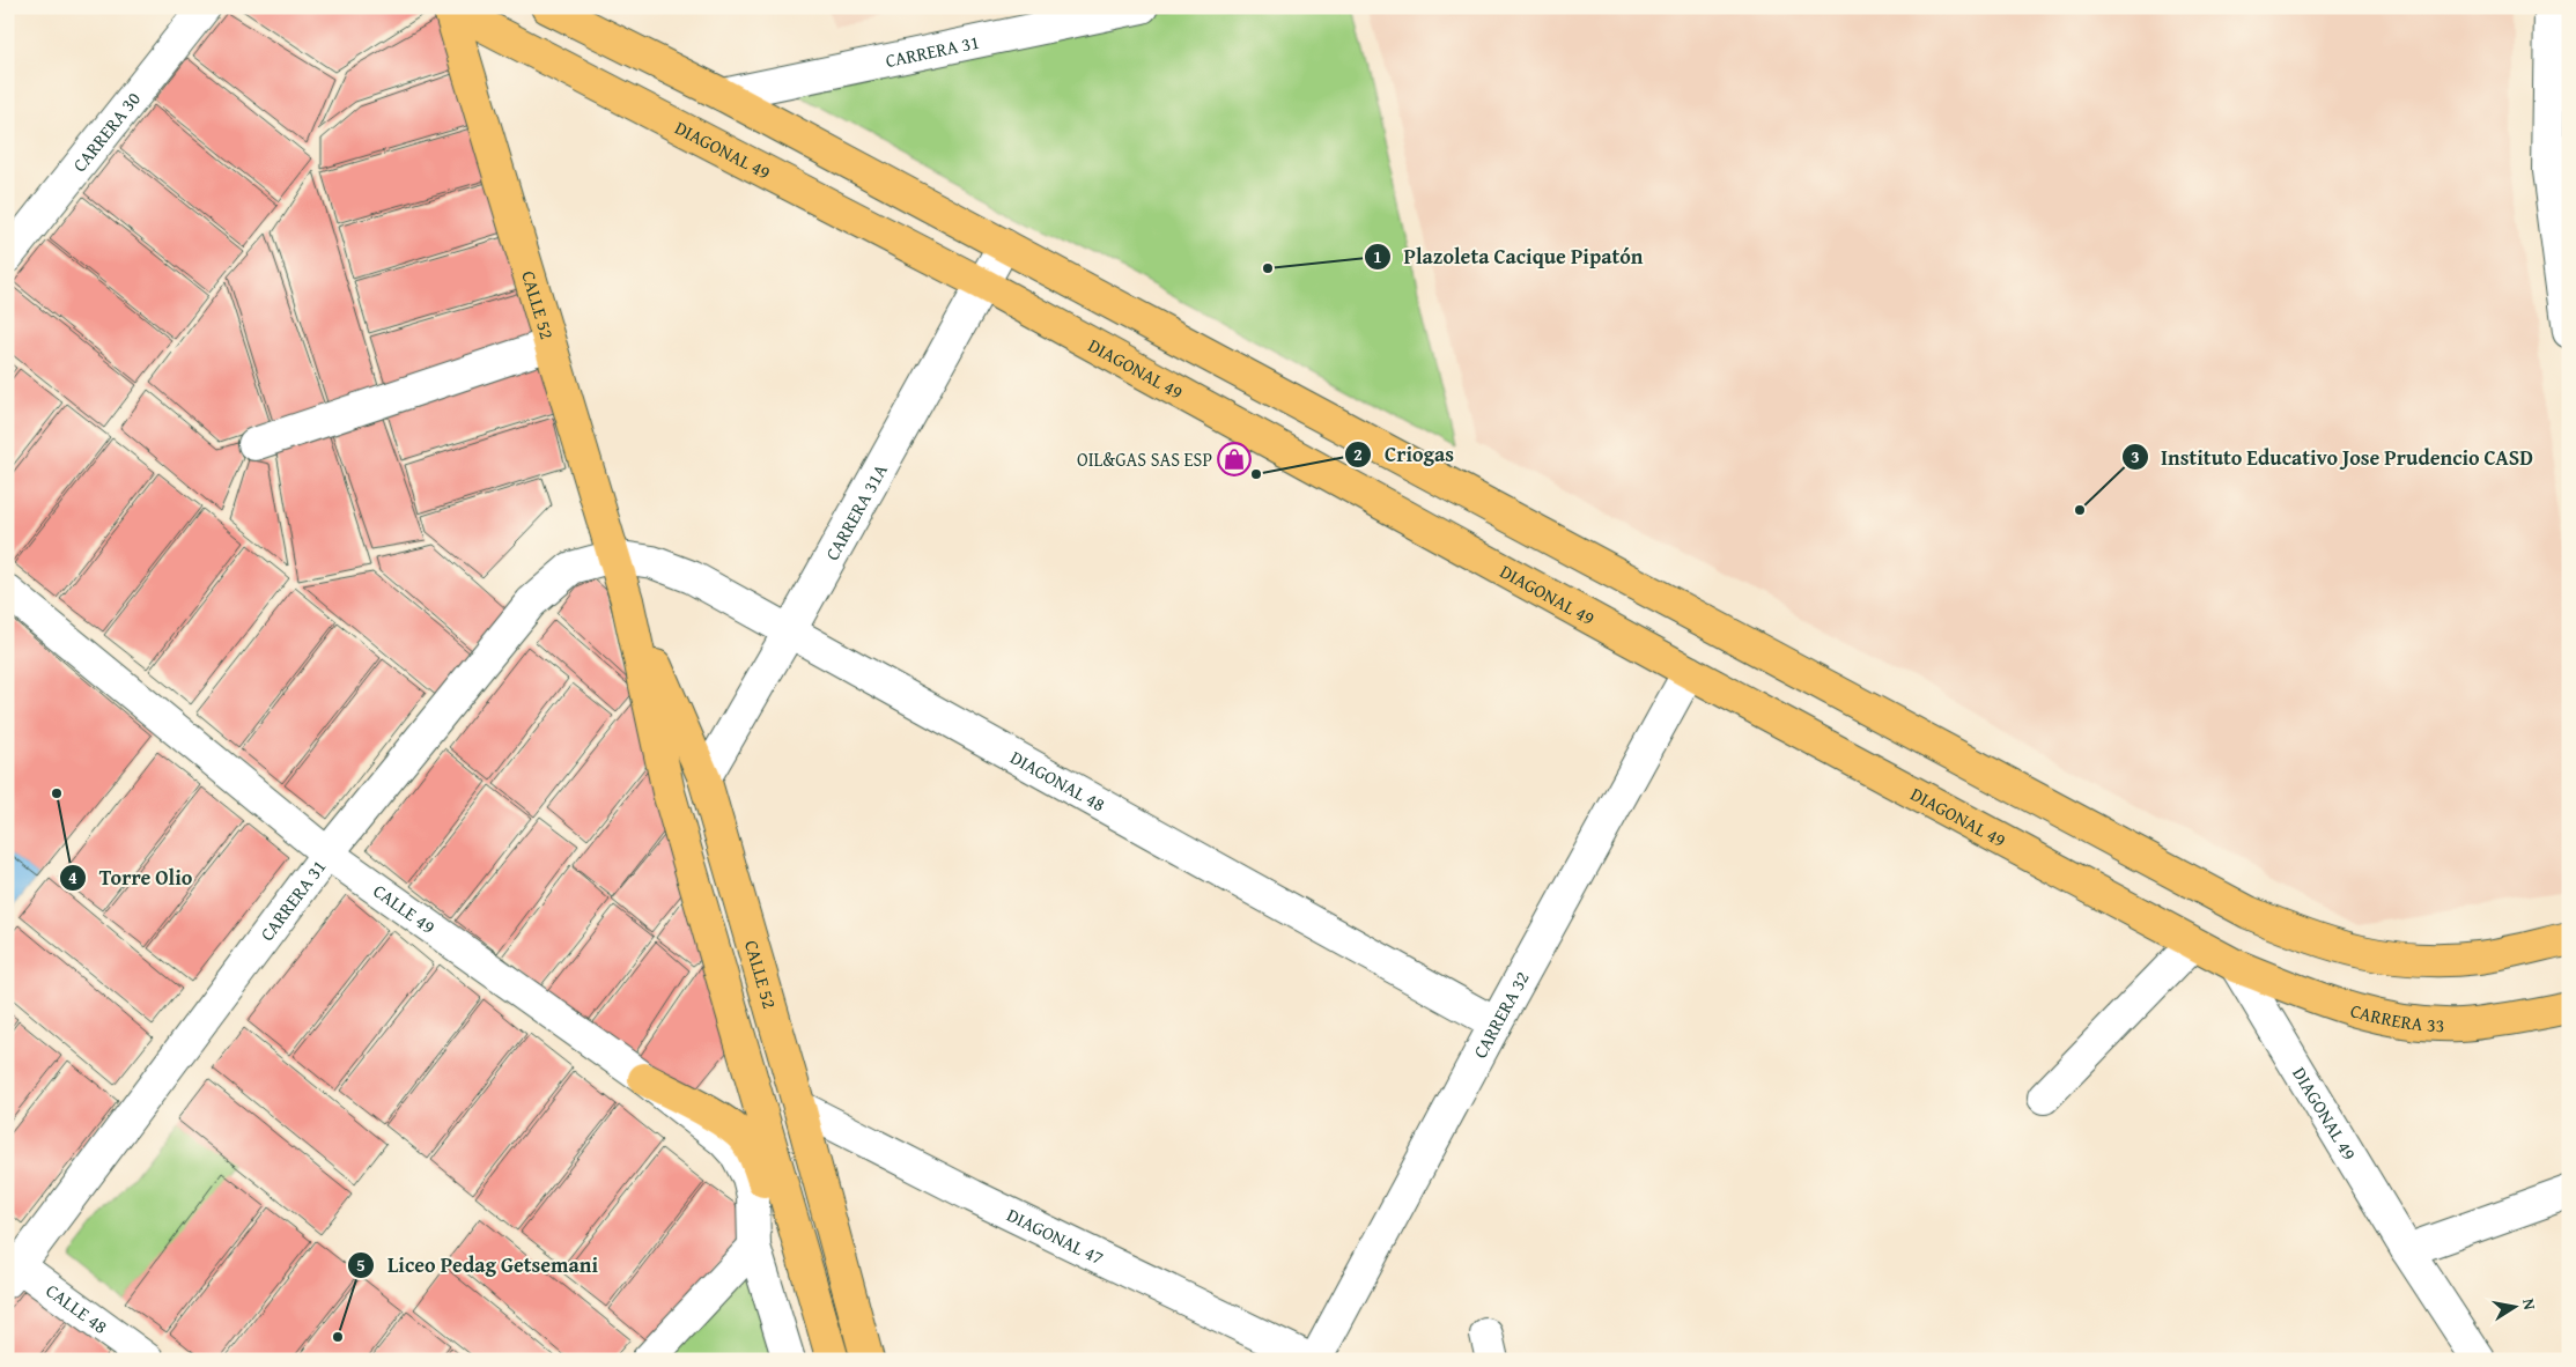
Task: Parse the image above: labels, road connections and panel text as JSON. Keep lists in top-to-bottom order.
{
  "streets": {
    "main road": ["DIAGONAL 49", "CALLE 52", "CARRERA 33"],
    "street": [
      "CARRERA 31",
      "CARRERA 30",
      "CARRERA 31A",
      "DIAGONAL 48",
      "CALLE 49",
      "CARRERA 32",
      "DIAGONAL 47",
      "CALLE 48"
    ]
  },
  "crossings": [
    ["CARRERA 31", "CALLE 52"],
    ["CARRERA 31", "DIAGONAL 48"],
    ["CARRERA 31", "CALLE 49"],
    ["CARRERA 31", "CALLE 48"],
    ["DIAGONAL 49", "CALLE 52"],
    ["DIAGONAL 49", "CARRERA 31A"],
    ["DIAGONAL 49", "CARRERA 32"],
    ["DIAGONAL 49", "CARRERA 33"],
    ["CALLE 52", "CARRERA 31A"],
    ["CALLE 52", "DIAGONAL 48"],
    ["CALLE 52", "DIAGONAL 47"],
    ["CARRERA 31A", "DIAGONAL 48"],
    ["DIAGONAL 48", "CARRERA 32"],
    ["CARRERA 32", "DIAGONAL 47"]
  ],
  "places": {
    "other": [
      "Plazoleta Cacique Pipatón",
      "Criogas",
      "Instituto Educativo Jose Prudencio CASD",
      "Torre Olio",
      "Liceo Pedag Getsemani"
    ],
    "shop": ["OIL&GAS SAS ESP"]
  },
  "north": "right"
}
